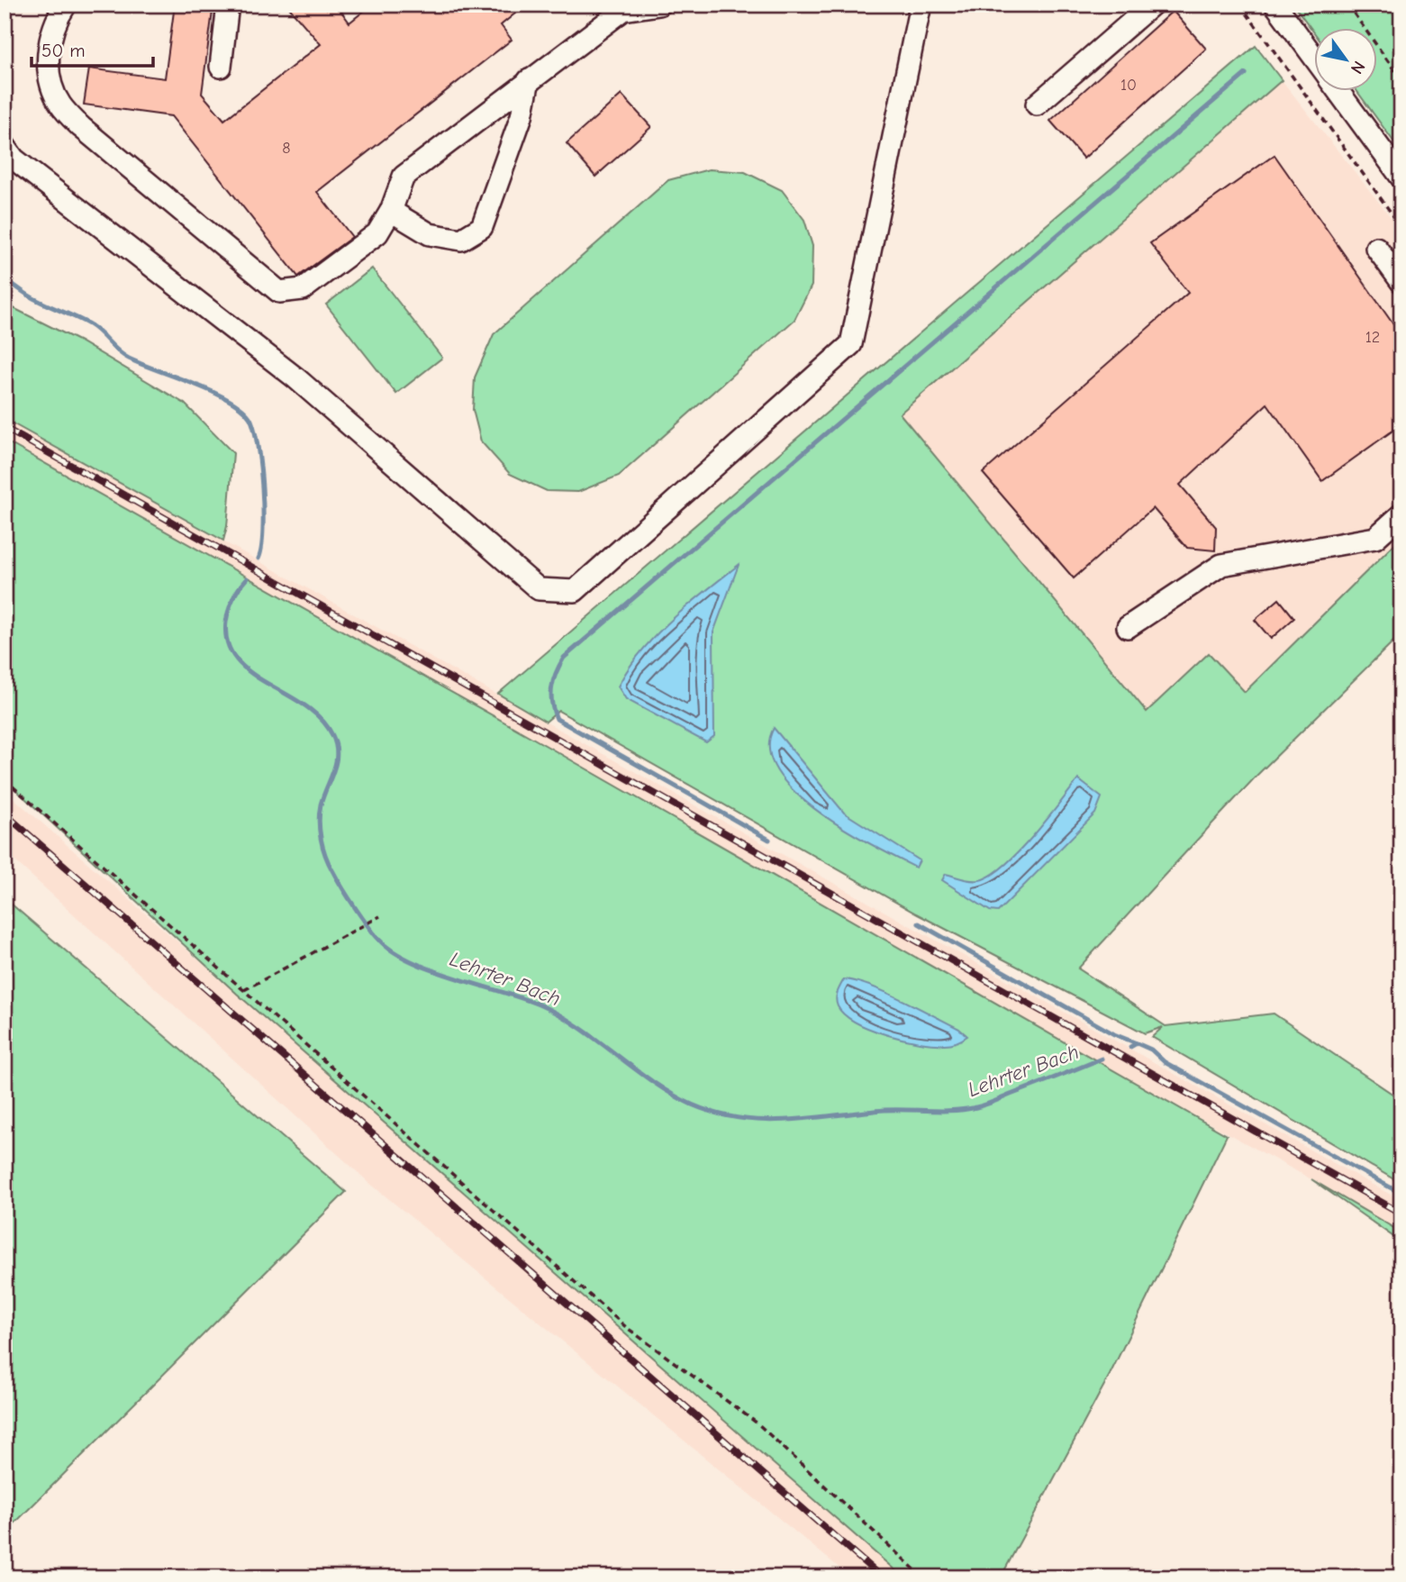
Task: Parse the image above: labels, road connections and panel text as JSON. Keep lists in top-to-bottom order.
{
  "water": ["Lehrter Bach"],
  "house_numbers": ["10", "8", "12"],
  "scale_bar": "50 m",
  "north": "bottom right"
}
